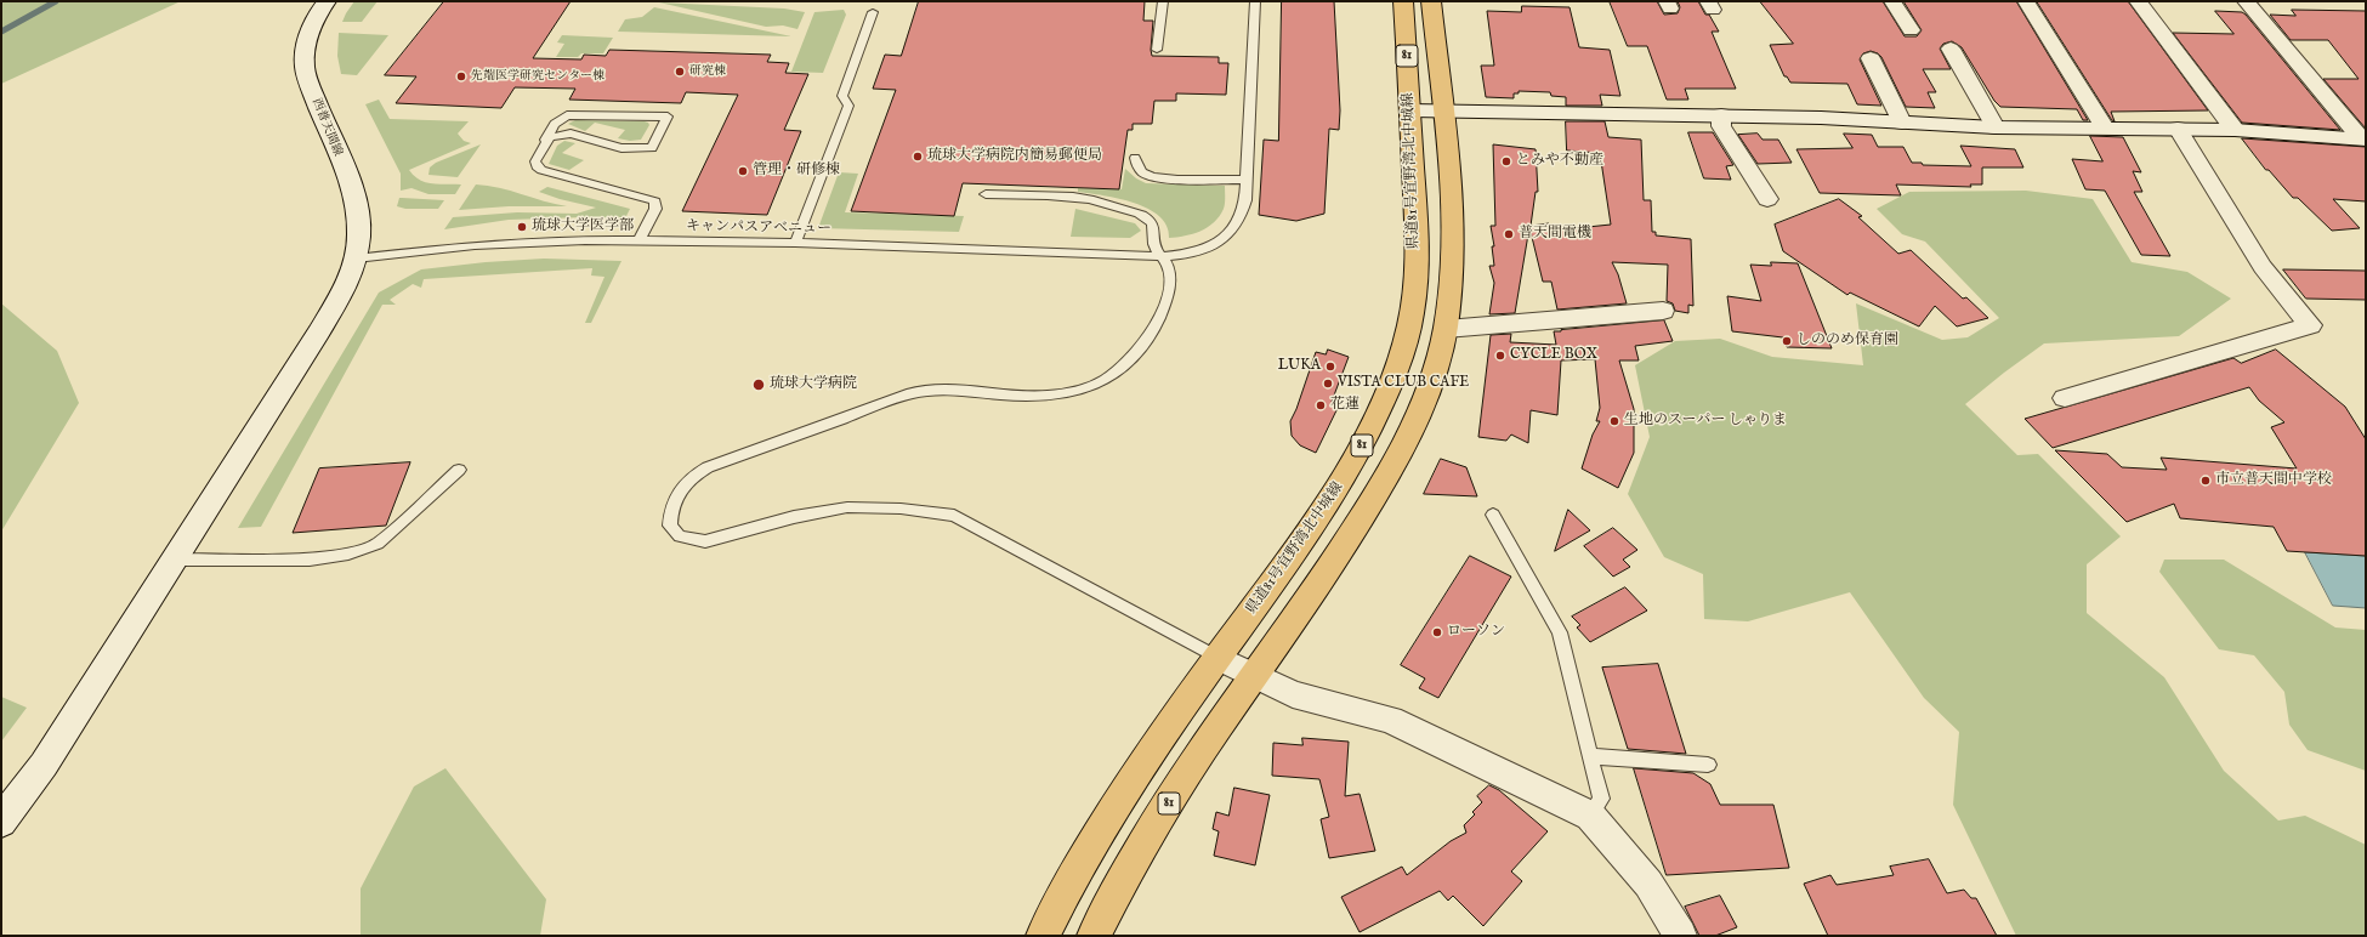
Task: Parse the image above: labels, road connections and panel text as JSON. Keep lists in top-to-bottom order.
{
  "streets": {
    "main road": ["81", "県道81号宜野湾北中城線"],
    "street": ["西普天間線"],
    "lane": ["キャンパスアベニュー"]
  },
  "crossings": [
    ["西普天間線", "キャンパスアベニュー"]
  ],
  "places": [
    "研究棟",
    "先端医学研究センター棟",
    "琉球大学病院内簡易郵便局",
    "とみや不動産",
    "管理・研修棟",
    "琉球大学医学部",
    "普天間電機",
    "しののめ保育園",
    "CYCLE BOX",
    "LUKA",
    "VISTA CLUB CAFE",
    "琉球大学病院",
    "花蓮",
    "生地のスーパー しゃりま",
    "市立普天間中学校",
    "ローソン"
  ]
}
